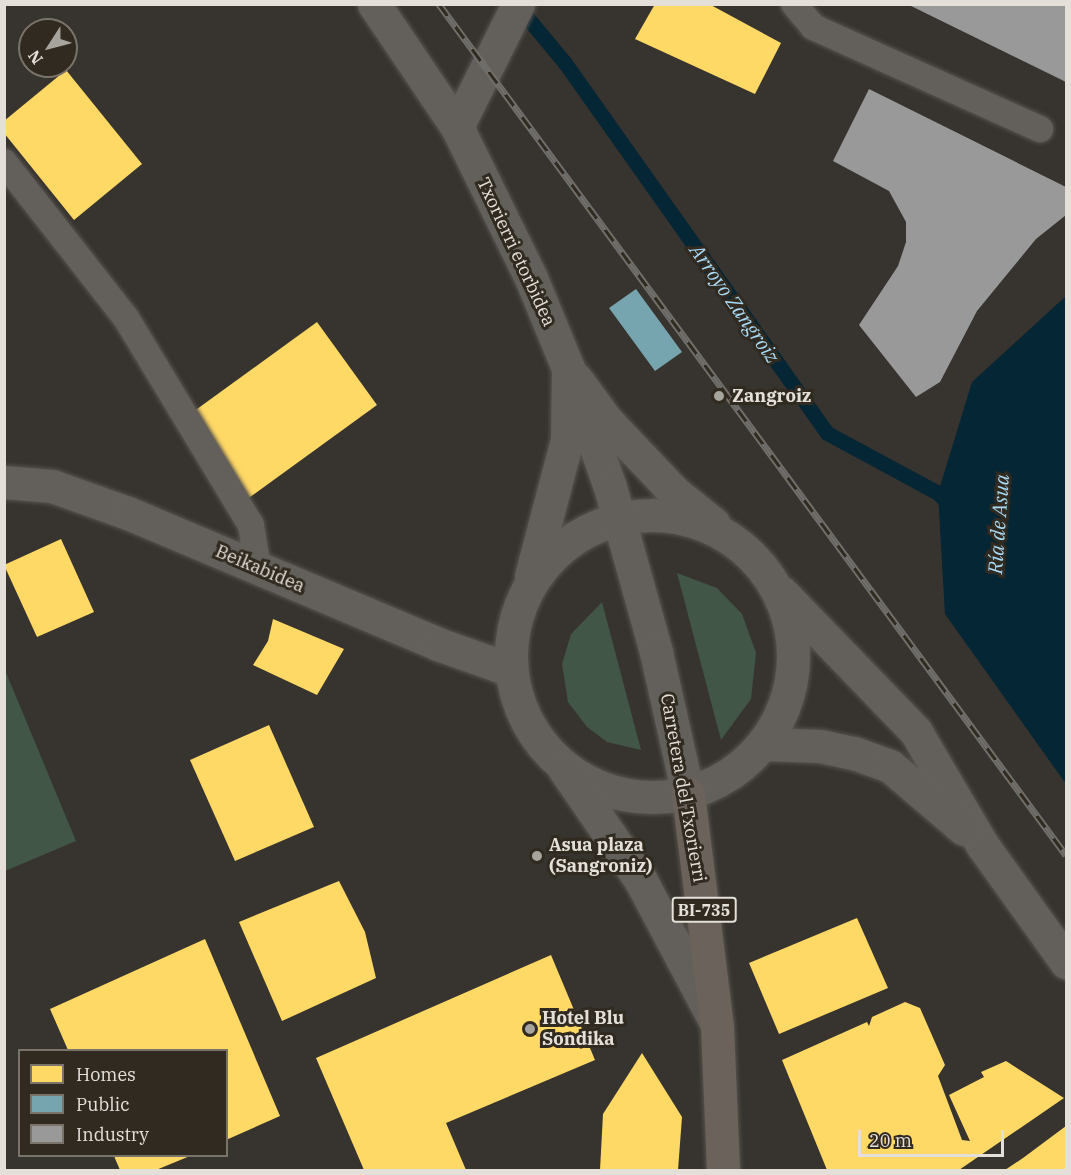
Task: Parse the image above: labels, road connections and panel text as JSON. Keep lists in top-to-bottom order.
{
  "streets": {
    "main road": ["Carretera del Txorierri", "BI-735"],
    "street": ["Txorierri etorbidea", "Beikabidea"]
  },
  "crossings": [
    ["Txorierri etorbidea", "Carretera del Txorierri"]
  ],
  "water": ["Arroyo Zangroiz", "Ría de Asua"],
  "places": ["Zangroiz", "Asua plaza (Sangroniz)", "Hotel Blu Sondika"],
  "legend": ["Homes", "Public", "Industry"],
  "scale_bar": "20 m",
  "north": "bottom left"
}
